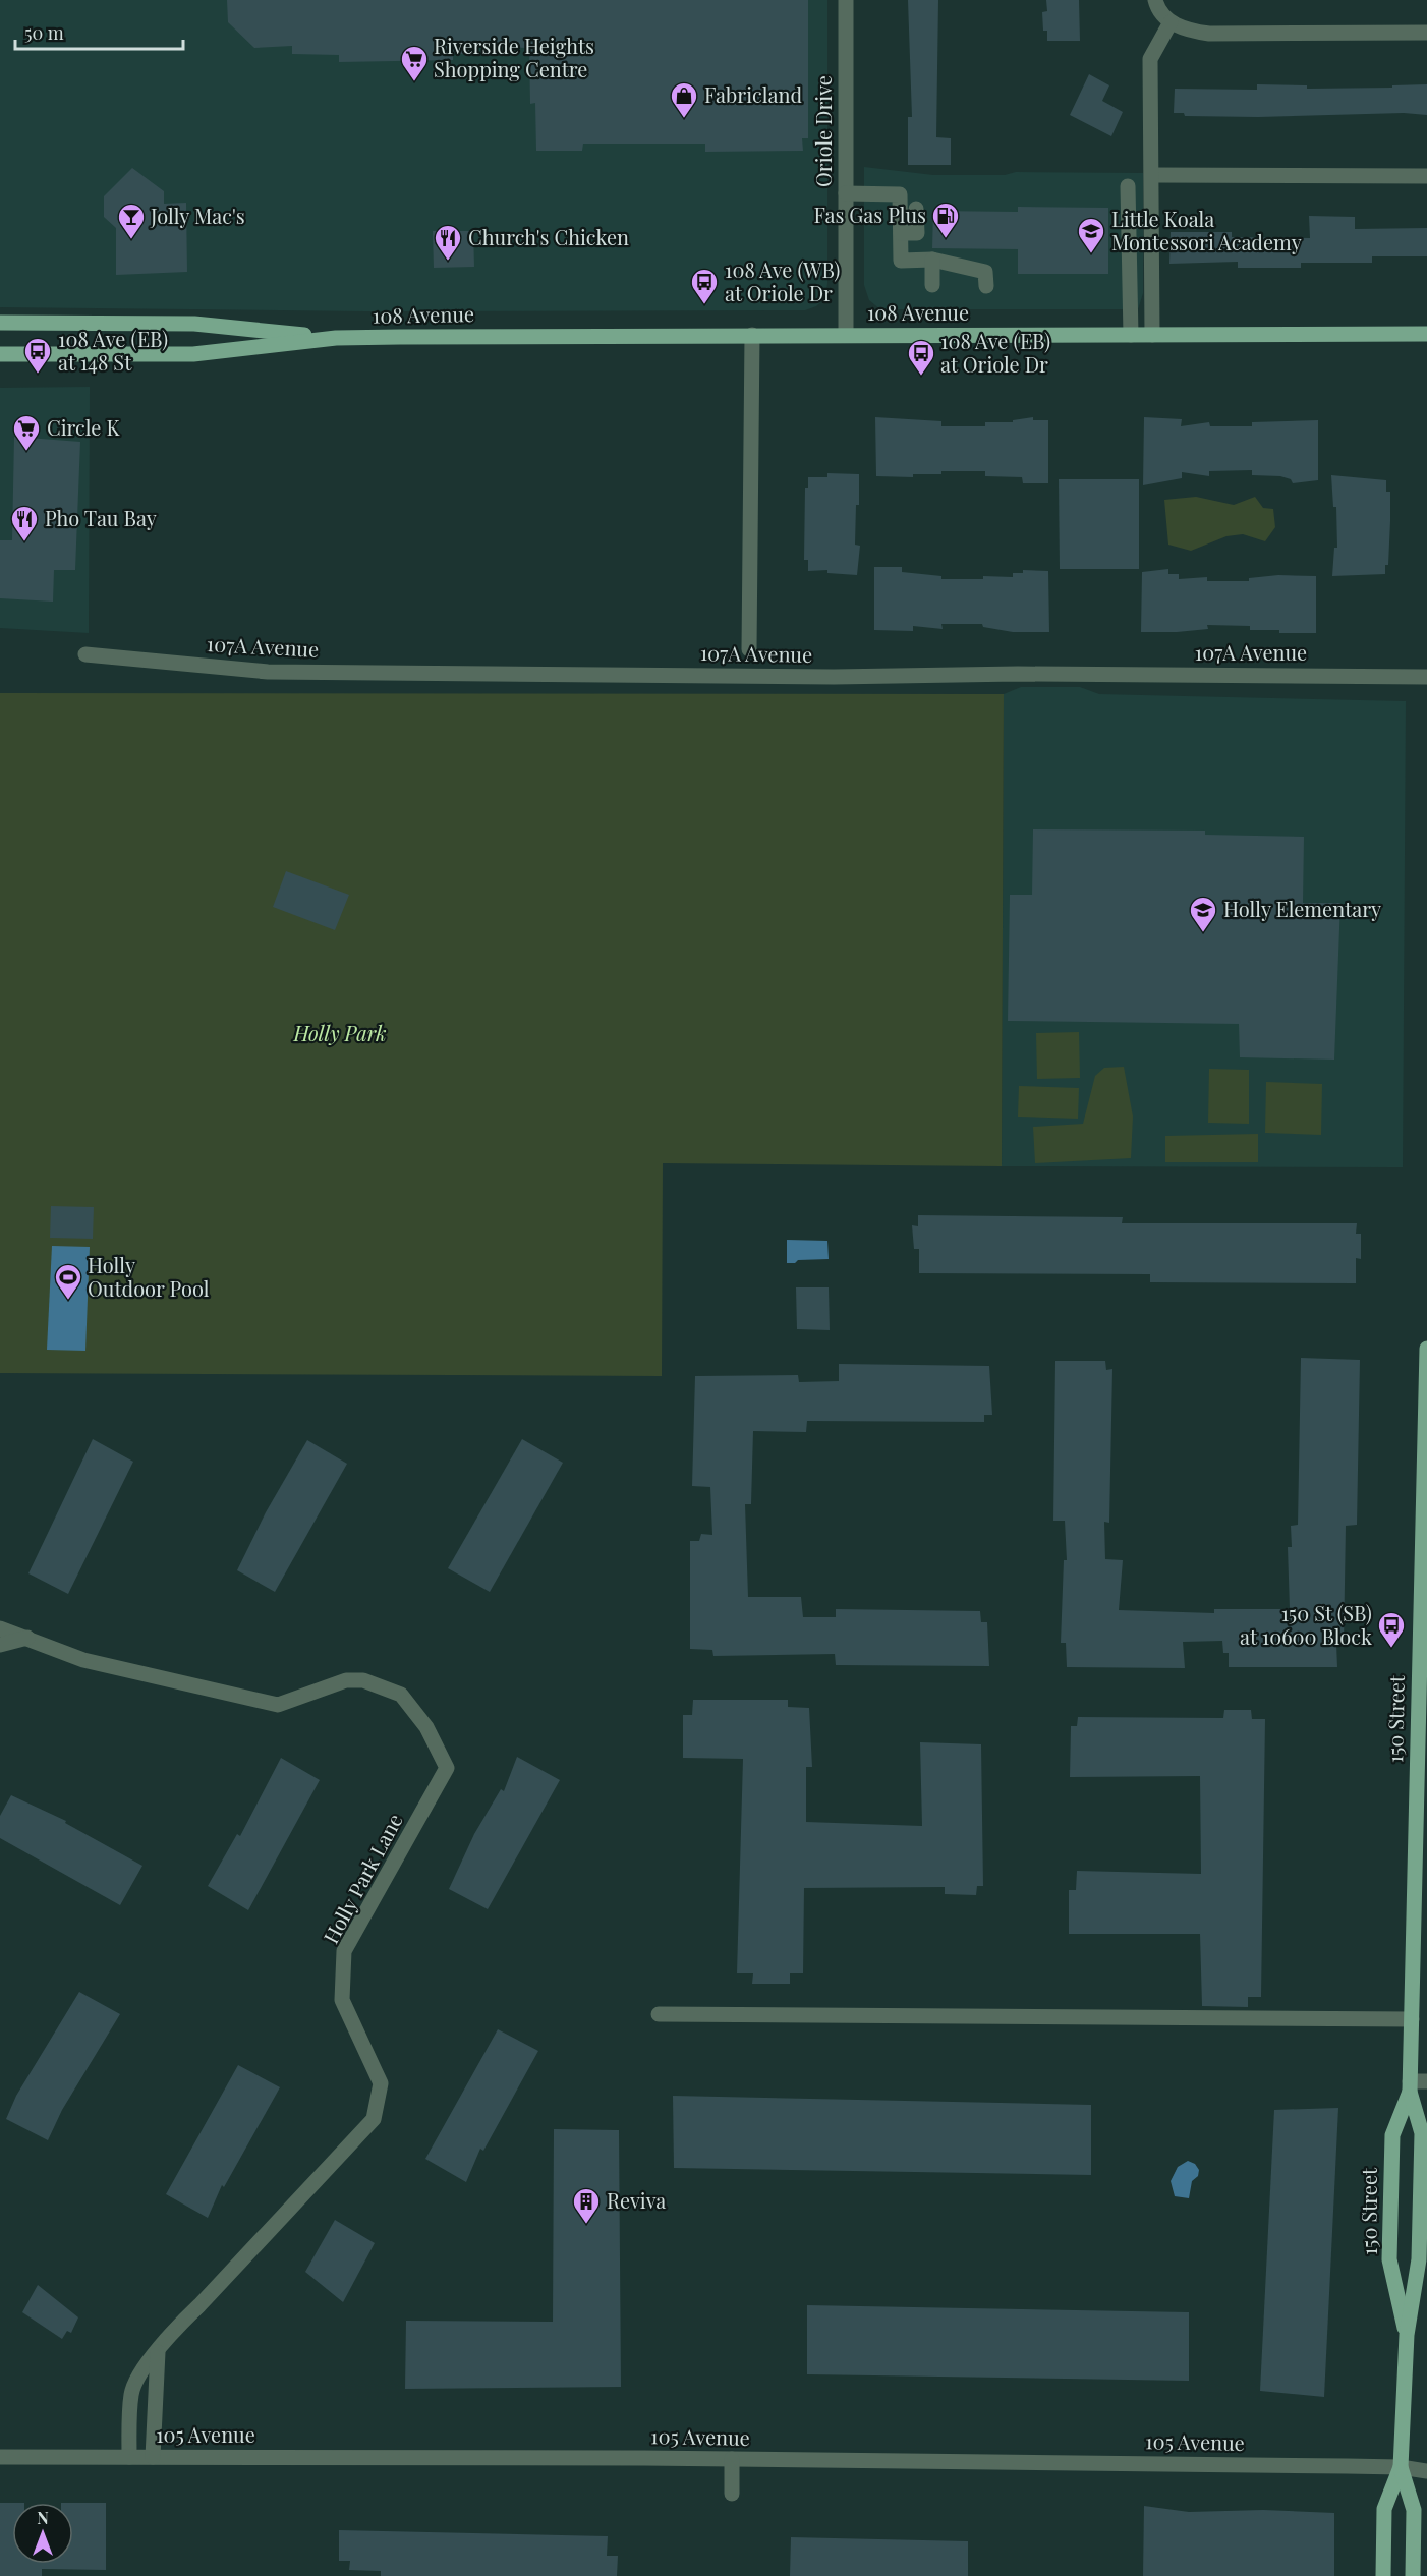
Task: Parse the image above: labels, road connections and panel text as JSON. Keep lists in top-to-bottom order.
{
  "streets": {
    "main road": ["108 Avenue", "150 Street"],
    "street": [
      "Oriole Drive",
      "107A Avenue",
      "Holly Park Lane",
      "105 Avenue"
    ]
  },
  "crossings": [
    ["Oriole Drive", "108 Avenue"],
    ["150 Street", "105 Avenue"],
    ["Holly Park Lane", "105 Avenue"]
  ],
  "parks": ["Holly Park"],
  "places": {
    "supermarket": ["Riverside Heights Shopping Centre", "Circle K"],
    "shop": ["Fabricland"],
    "fuel station": ["Fas Gas Plus"],
    "bar": ["Jolly Mac's"],
    "school or university": ["Little Koala Montessori Academy", "Holly Elementary"],
    "restaurant": ["Church's Chicken", "Pho Tau Bay"],
    "bus stop": [
      "108 Ave (WB) at Oriole Dr",
      "108 Ave (EB) at 148 St",
      "108 Ave (EB) at Oriole Dr",
      "150 St (SB) at 10600 Block"
    ],
    "sports": ["Holly Outdoor Pool"],
    "building": ["Reviva"]
  },
  "scale_bar": "50 m",
  "north": "top"
}
